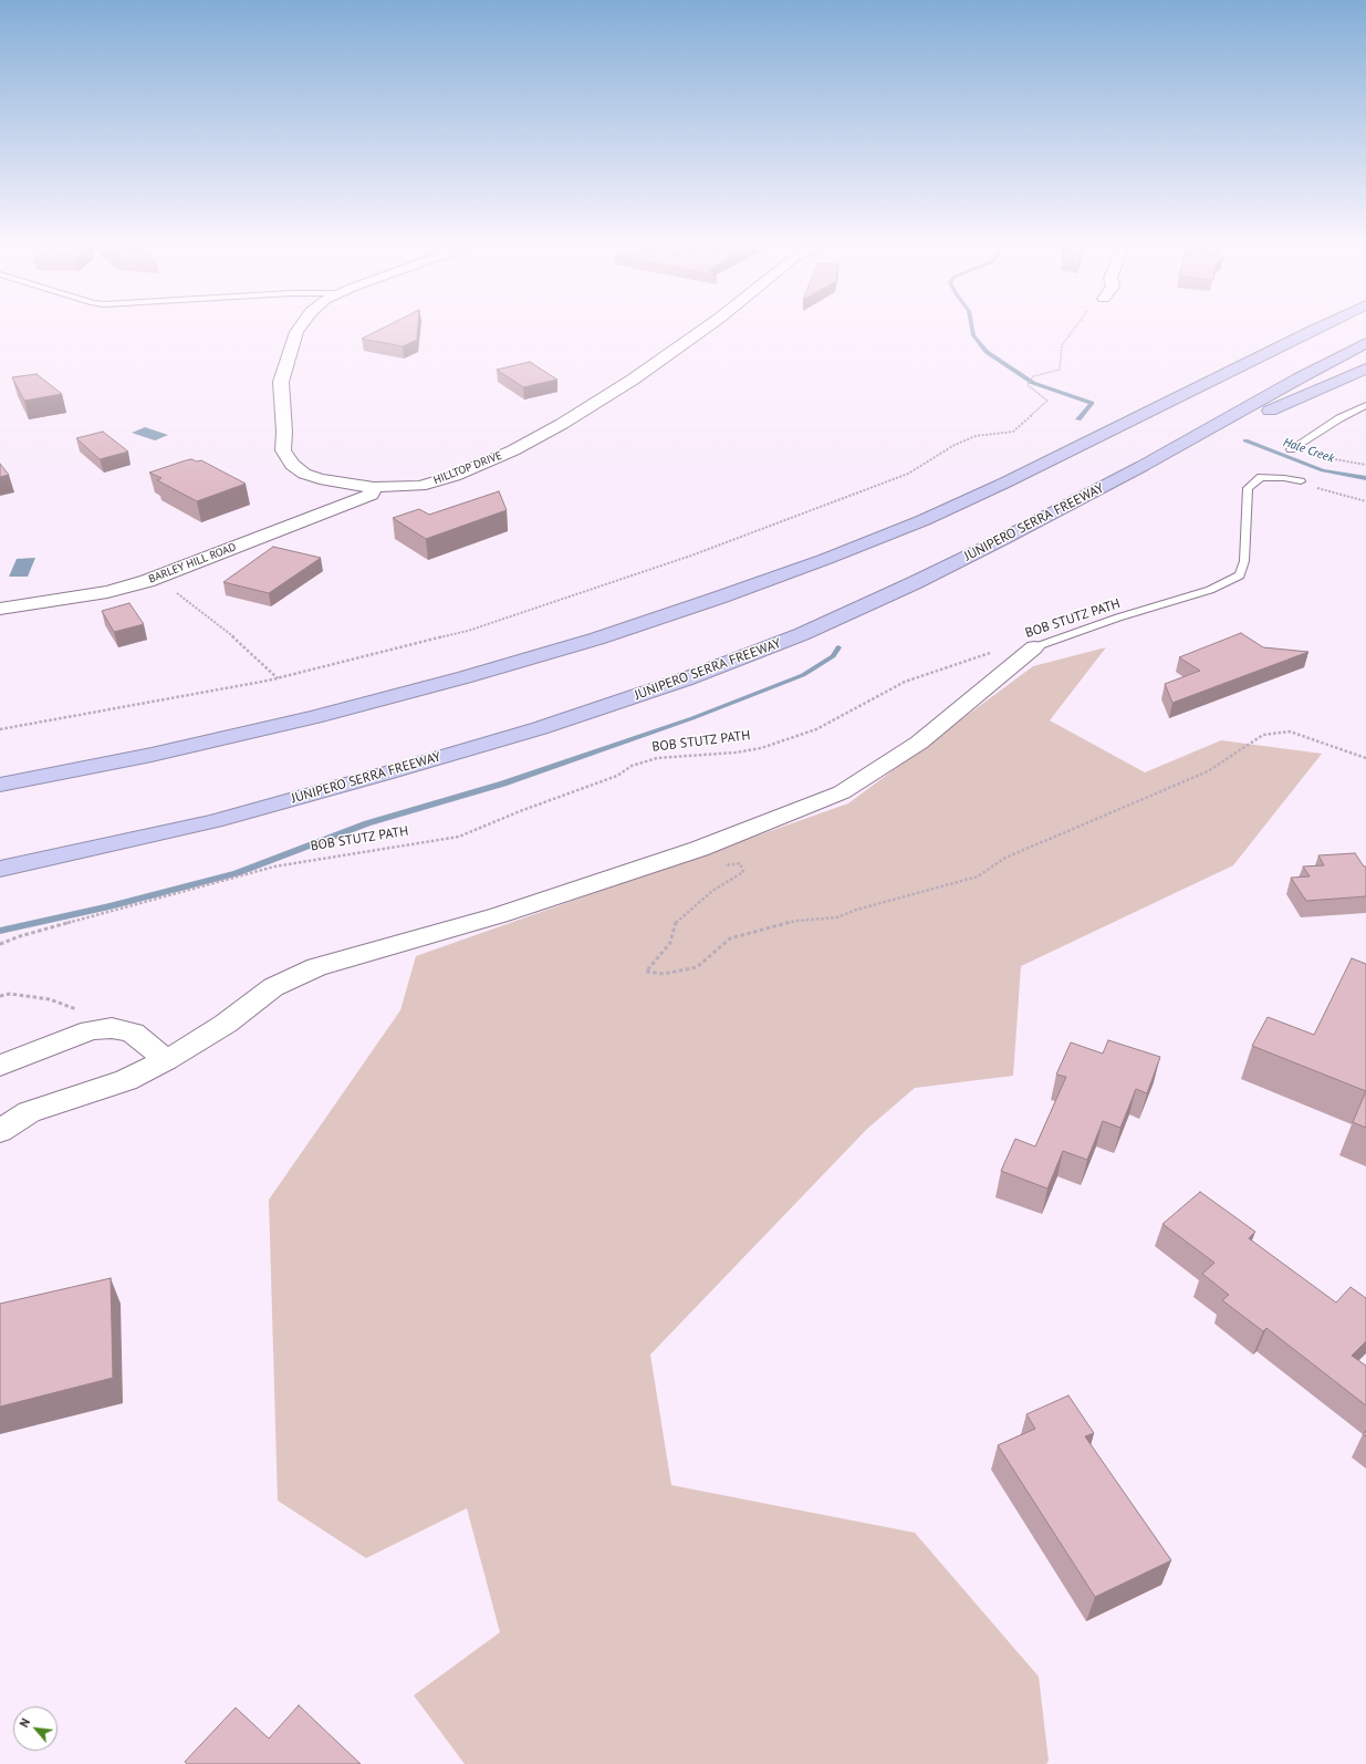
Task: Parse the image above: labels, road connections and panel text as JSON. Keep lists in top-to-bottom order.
{
  "streets": {
    "highway": ["JUNIPERO SERRA FREEWAY"],
    "street": ["HILLTOP DRIVE", "BARLEY HILL ROAD"],
    "lane": ["BOB STUTZ PATH"]
  },
  "crossings": [
    ["HILLTOP DRIVE", "BARLEY HILL ROAD"]
  ],
  "water": ["Hale Creek"],
  "north": "top left"
}
